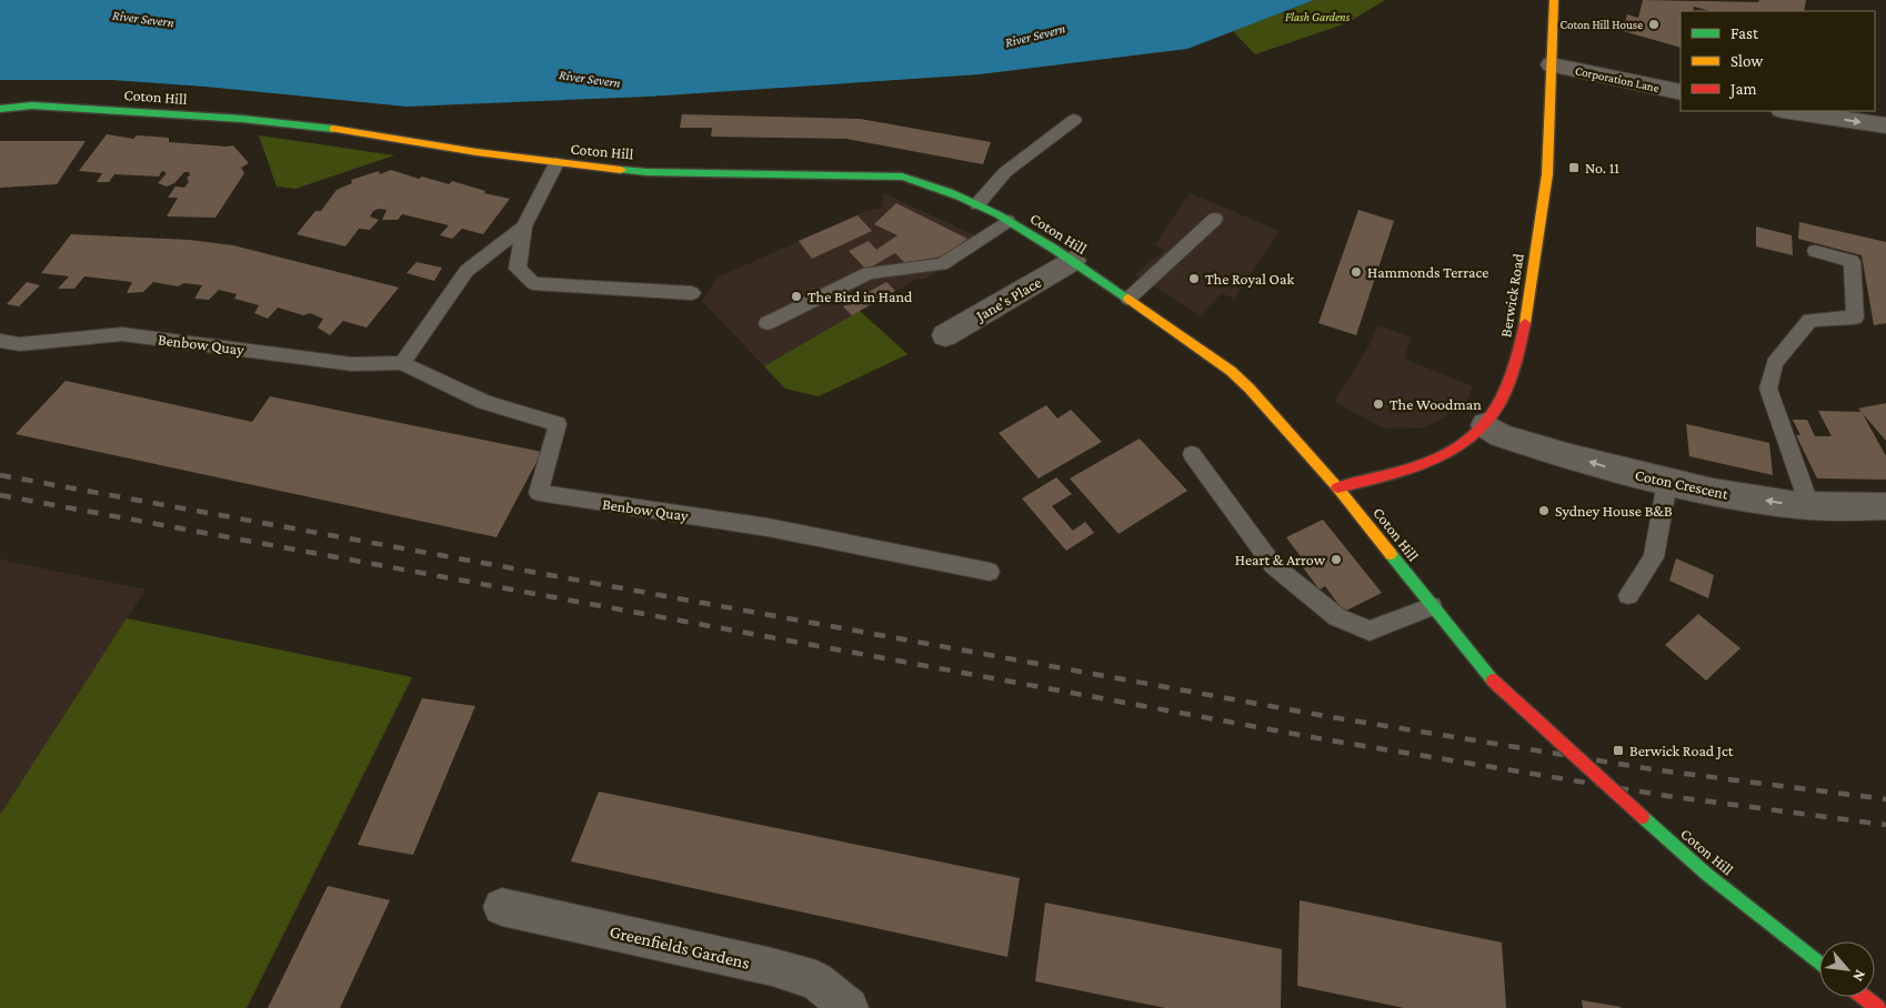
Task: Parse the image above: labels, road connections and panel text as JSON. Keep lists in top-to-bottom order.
{
  "streets": {
    "main road": ["Coton Hill", "Berwick Road"],
    "street": [
      "Corporation Lane",
      "Jane's Place",
      "Coton Crescent",
      "Greenfields Gardens"
    ],
    "lane": ["Benbow Quay"]
  },
  "crossings": [
    ["Corporation Lane", "Berwick Road"],
    ["Coton Hill", "Berwick Road"],
    ["Coton Hill", "Jane's Place"],
    ["Berwick Road", "Coton Crescent"]
  ],
  "one_way": ["Coton Crescent"],
  "water": ["River Severn"],
  "parks": ["Flash Gardens"],
  "places": {
    "other": [
      "Coton Hill House",
      "Hammonds Terrace",
      "The Royal Oak",
      "The Bird in Hand",
      "The Woodman",
      "Sydney House B&B",
      "Heart & Arrow"
    ],
    "transit": ["No. 11", "Berwick Road Jct"]
  },
  "legend": ["Fast", "Slow", "Jam"],
  "north": "bottom right"
}
